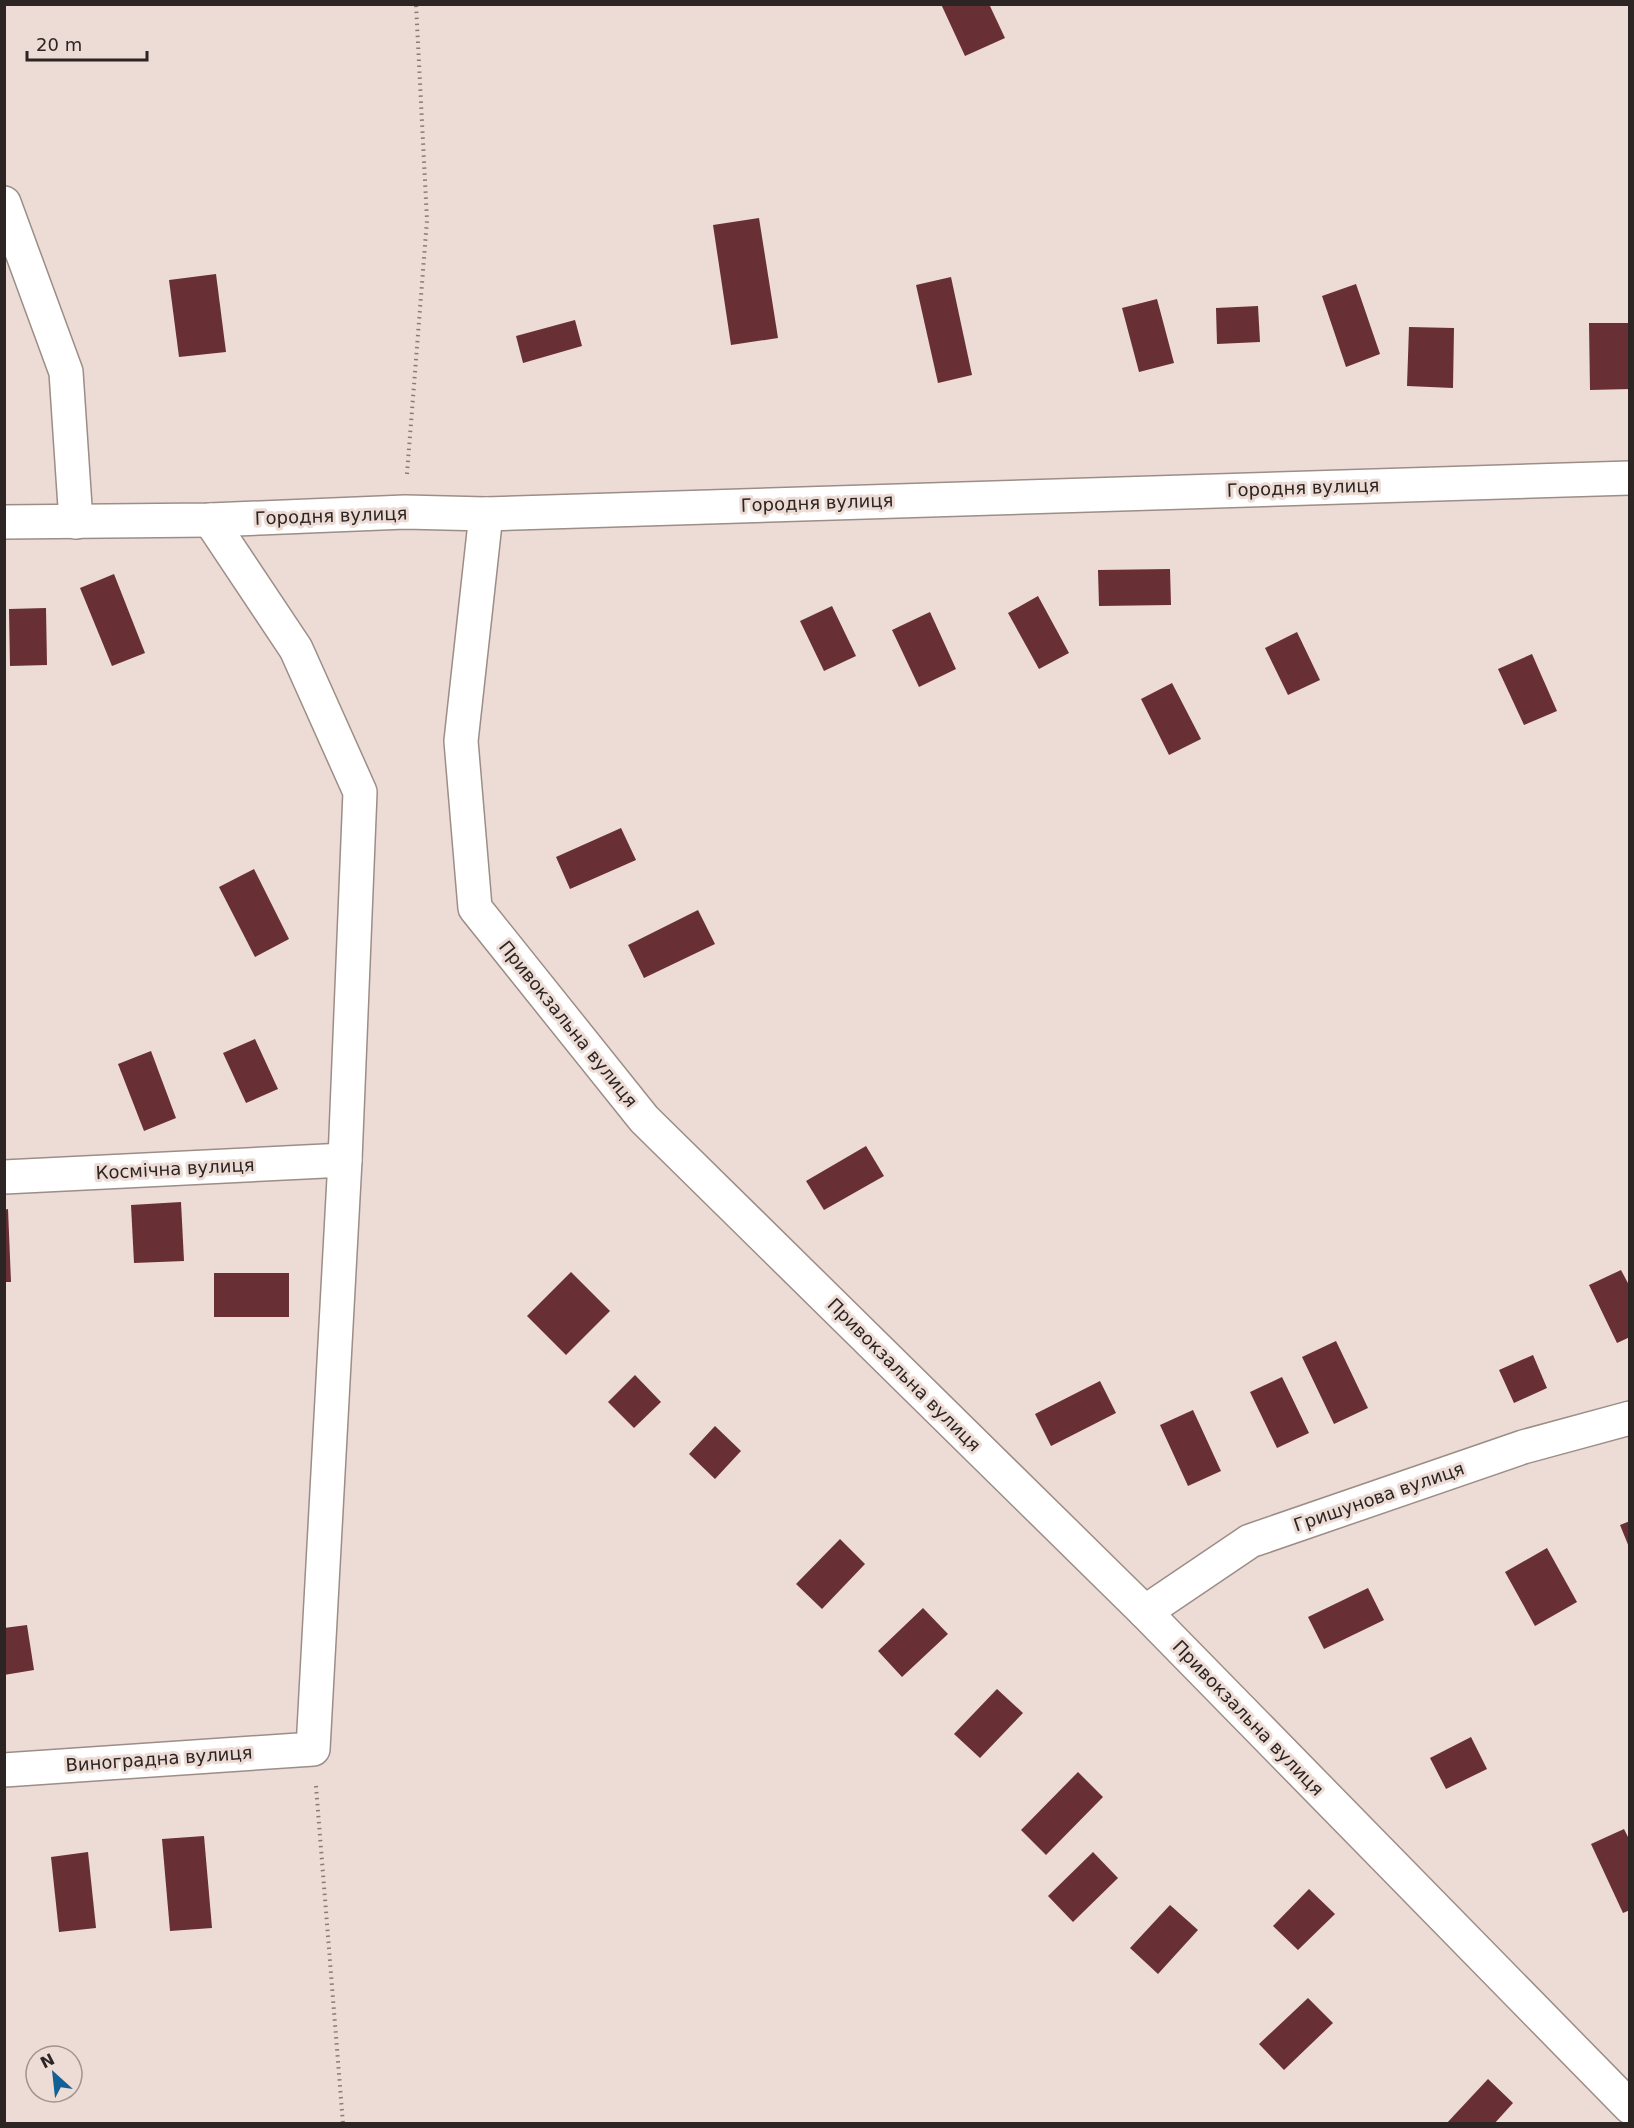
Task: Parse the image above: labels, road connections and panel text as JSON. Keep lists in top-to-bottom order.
{
  "streets": {
    "street": [
      "Городня вулиця",
      "Привокзальна вулиця",
      "Космічна вулиця",
      "Гришунова вулиця",
      "Виноградна вулиця"
    ]
  },
  "crossings": [
    ["Городня вулиця", "Привокзальна вулиця"],
    ["Привокзальна вулиця", "Гришунова вулиця"]
  ],
  "scale_bar": "20 m",
  "north": "top left"
}
